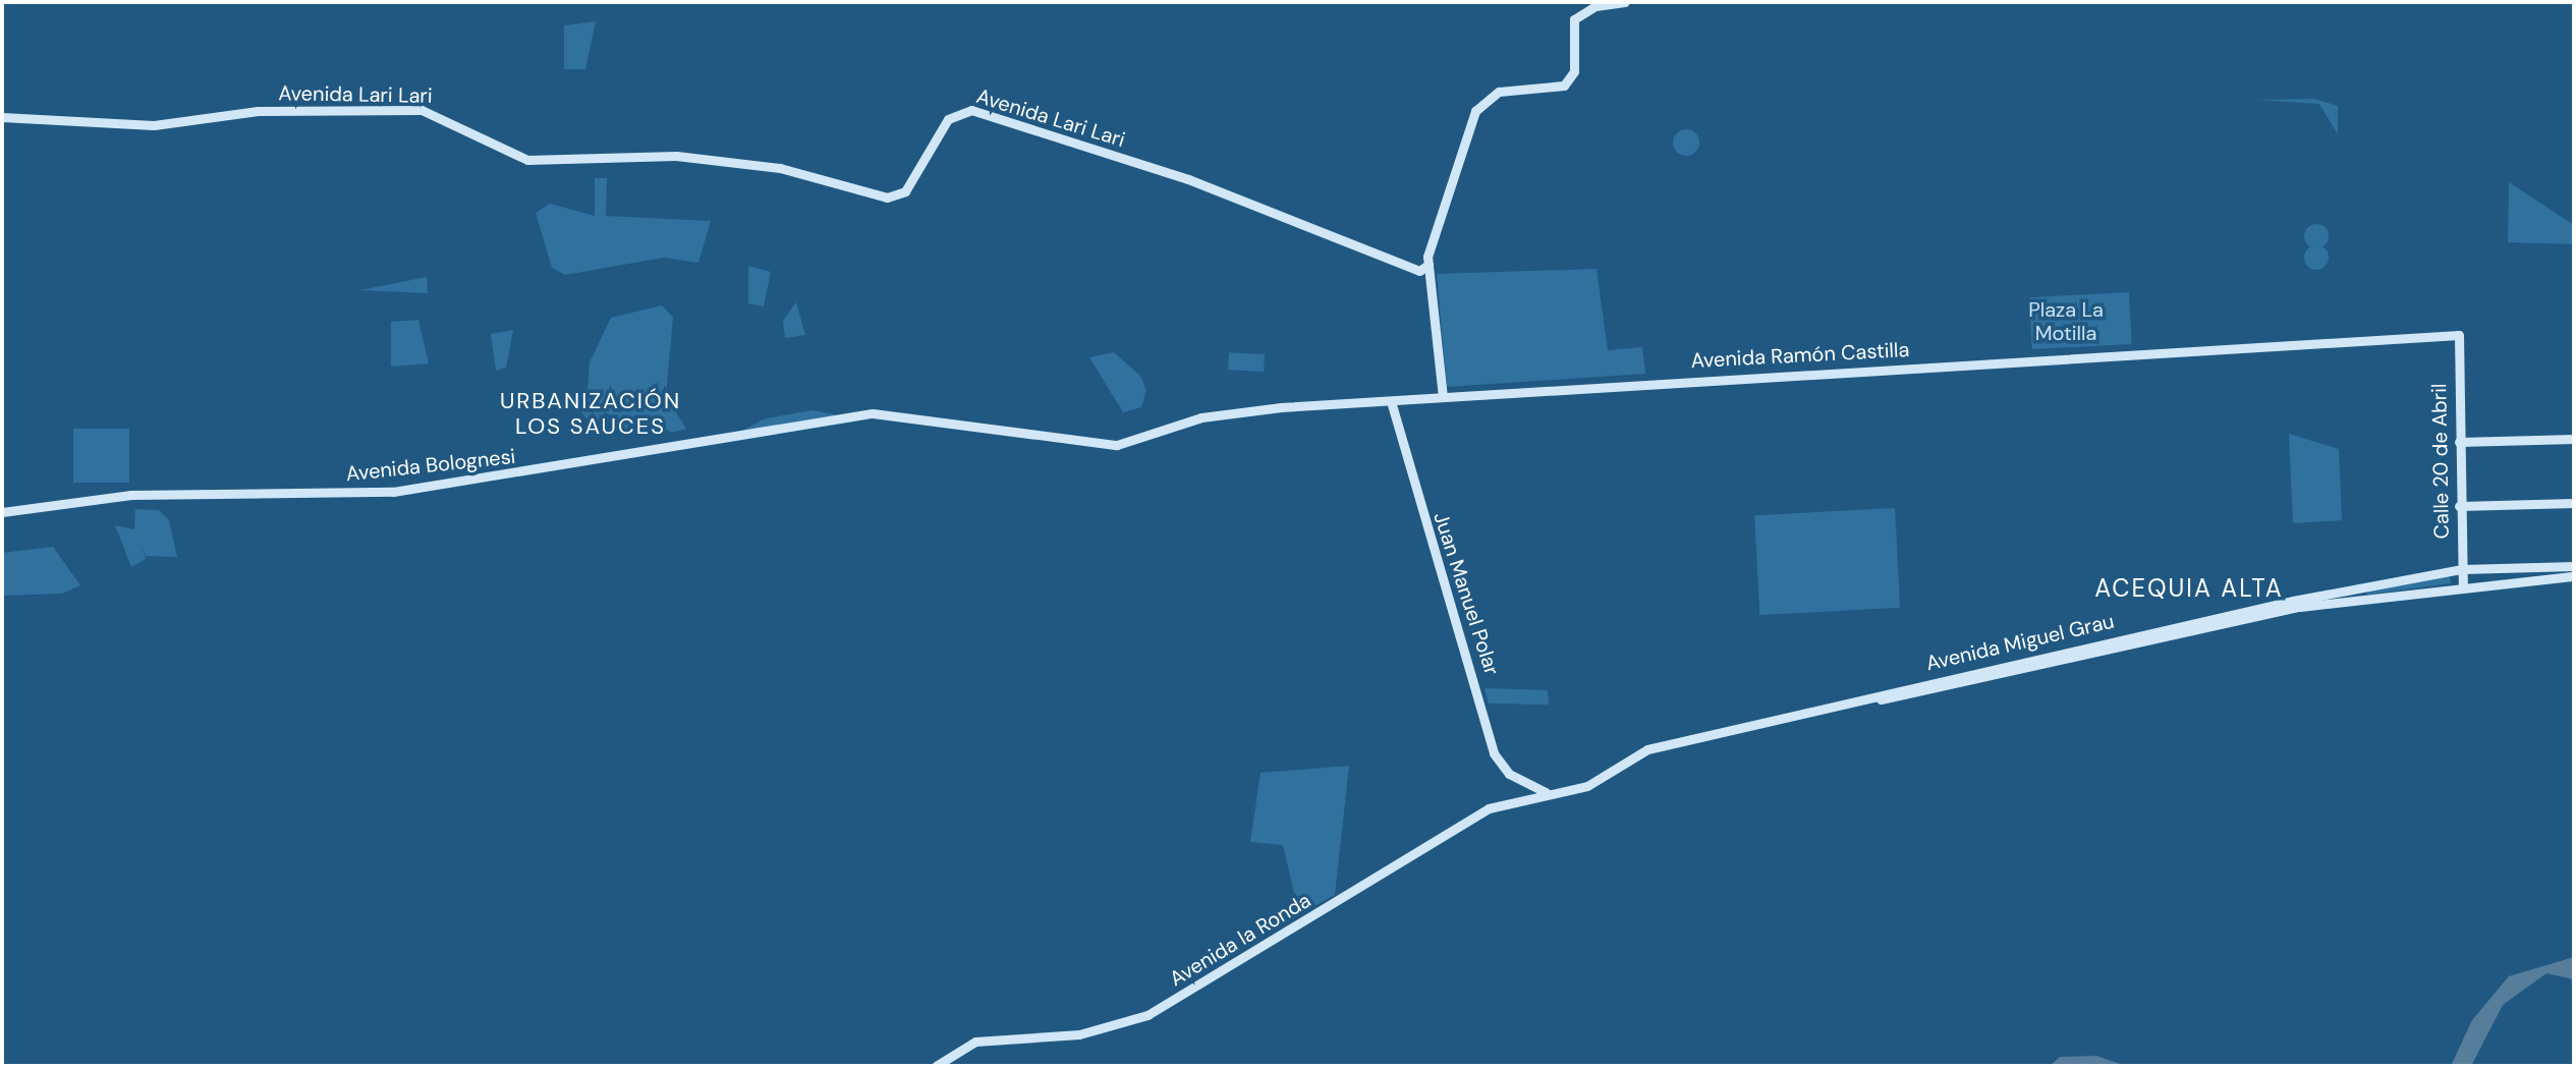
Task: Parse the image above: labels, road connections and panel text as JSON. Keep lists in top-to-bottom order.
{
  "streets": {
    "main road": [
      "Avenida Lari Lari",
      "Avenida Ramón Castilla",
      "Calle 20 de Abril",
      "Avenida Bolognesi",
      "Juan Manuel Polar",
      "Avenida Miguel Grau",
      "Avenida la Ronda"
    ]
  },
  "crossings": [
    ["Avenida Ramón Castilla", "Calle 20 de Abril"],
    ["Avenida Ramón Castilla", "Avenida Bolognesi"],
    ["Avenida Ramón Castilla", "Juan Manuel Polar"],
    ["Calle 20 de Abril", "Avenida Miguel Grau"],
    ["Juan Manuel Polar", "Avenida Miguel Grau"],
    ["Juan Manuel Polar", "Avenida la Ronda"],
    ["Avenida Miguel Grau", "Avenida la Ronda"]
  ],
  "districts": ["URBANIZACIÓN LOS SAUCES", "ACEQUIA ALTA"],
  "parks": ["Plaza La Motilla"]
}
